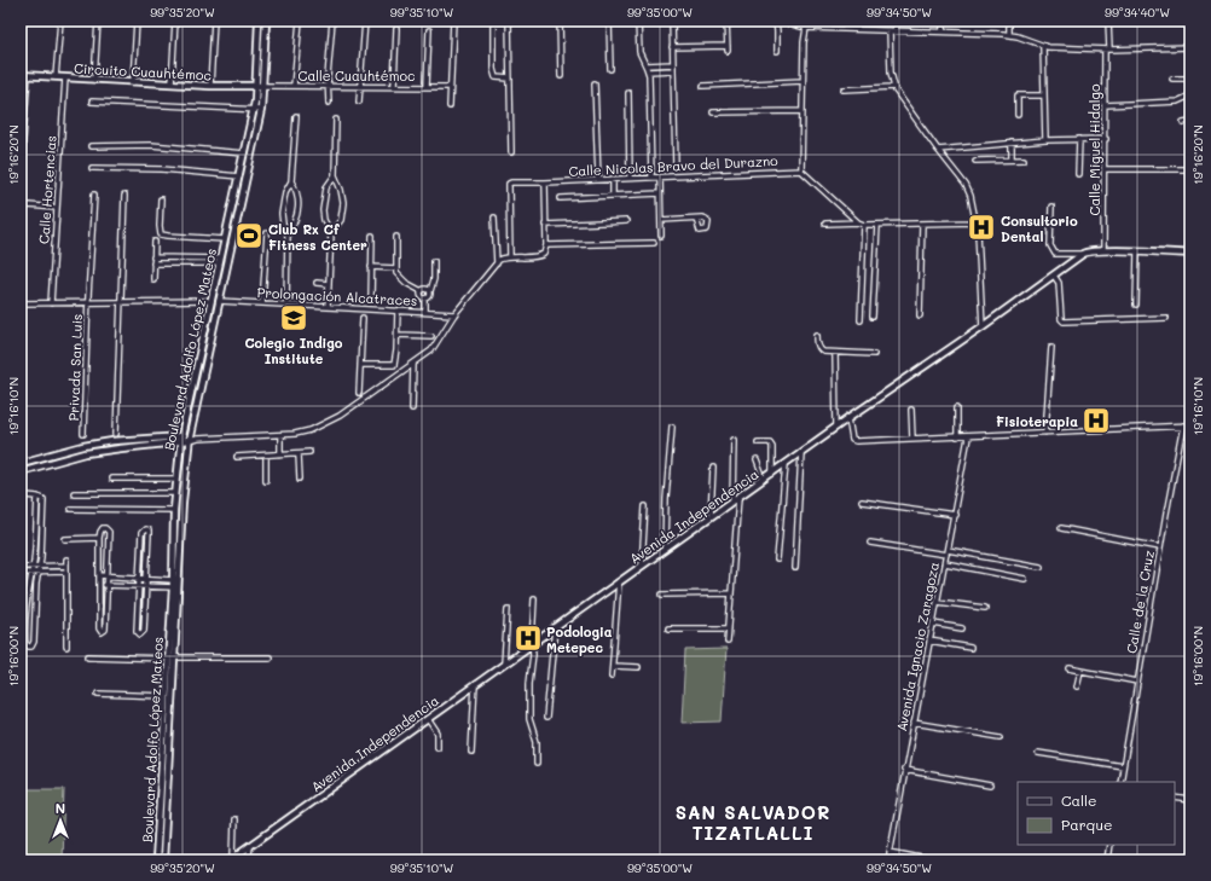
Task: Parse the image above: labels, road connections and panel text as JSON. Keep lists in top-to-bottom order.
{
  "streets": {
    "street": [
      "Circuito Cuauhtémoc",
      "Calle Cuauhtémoc",
      "Calle Miguel Hidalgo",
      "Calle Nicolas Bravo del Durazno",
      "Calle Hortencias",
      "Prolongación Alcatraces",
      "Boulevard Adolfo López Mateos",
      "Privada San Luis",
      "Avenida Independencia",
      "Calle de la Cruz",
      "Avenida Ignacio Zaragoza"
    ]
  },
  "crossings": [
    ["Circuito Cuauhtémoc", "Calle Cuauhtémoc"],
    ["Circuito Cuauhtémoc", "Calle Hortencias"],
    ["Circuito Cuauhtémoc", "Boulevard Adolfo López Mateos"],
    ["Calle Cuauhtémoc", "Boulevard Adolfo López Mateos"],
    ["Calle Miguel Hidalgo", "Avenida Independencia"],
    ["Prolongación Alcatraces", "Boulevard Adolfo López Mateos"]
  ],
  "districts": ["SAN SALVADOR TIZATLALLI"],
  "places": {
    "hospital": ["Consultorio Dental", "Fisioterapia", "Podologia Metepec"],
    "sports": ["Club Rx Cf Fitness Center"],
    "school or university": ["Colegio Indigo Institute"]
  },
  "legend": ["Calle", "Parque"],
  "north": "top",
  "coordinates": [
    "99°35'20\"W",
    "99°35'10\"W",
    "99°35'00\"W",
    "99°34'50\"W",
    "99°34'40\"W",
    "19°16'20\"N",
    "19°16'10\"N",
    "19°16'00\"N"
  ]
}
